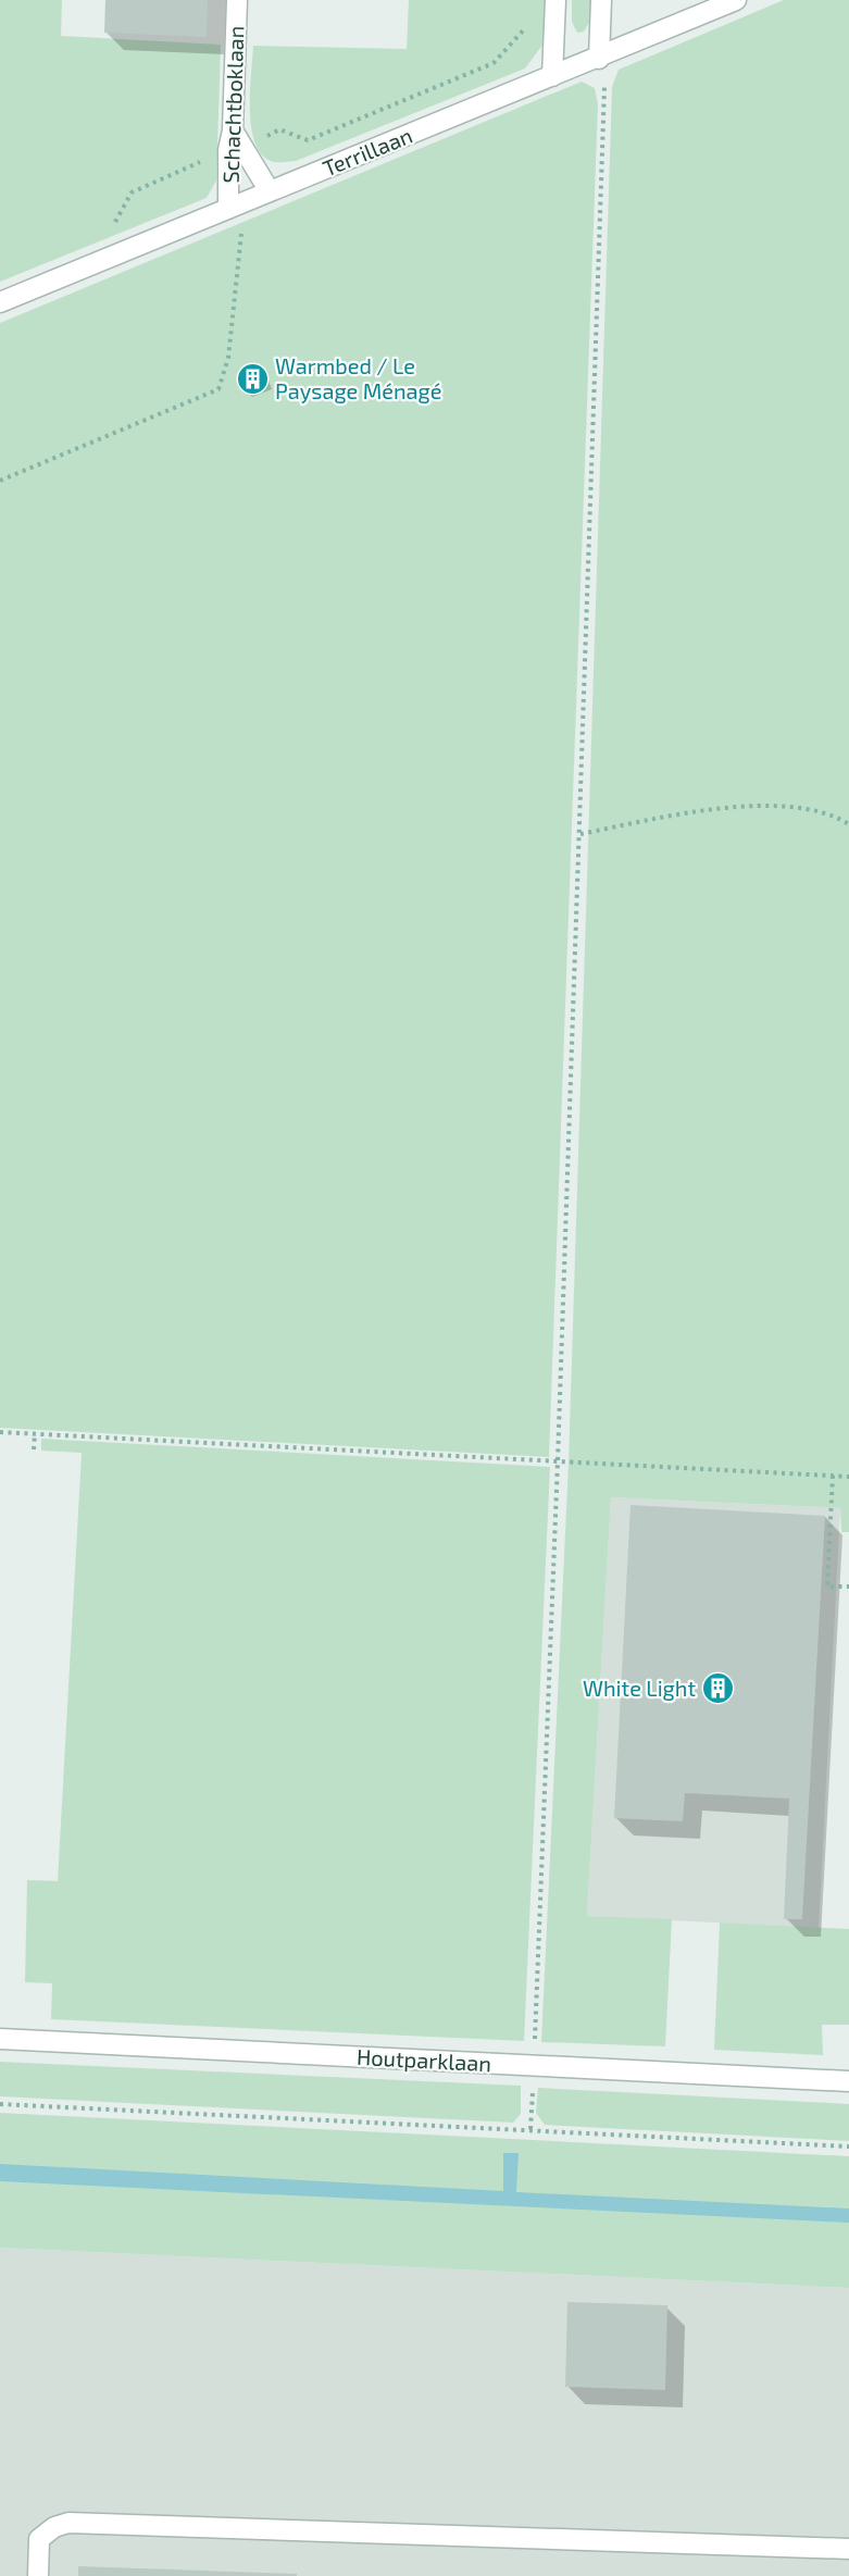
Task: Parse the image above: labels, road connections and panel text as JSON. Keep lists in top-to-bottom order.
{
  "streets": {
    "street": ["Schachtboklaan", "Terrillaan", "Houtparklaan"]
  },
  "crossings": [
    ["Schachtboklaan", "Terrillaan"]
  ],
  "places": {
    "building": ["Warmbed / Le Paysage Ménagé", "White Light"]
  }
}
